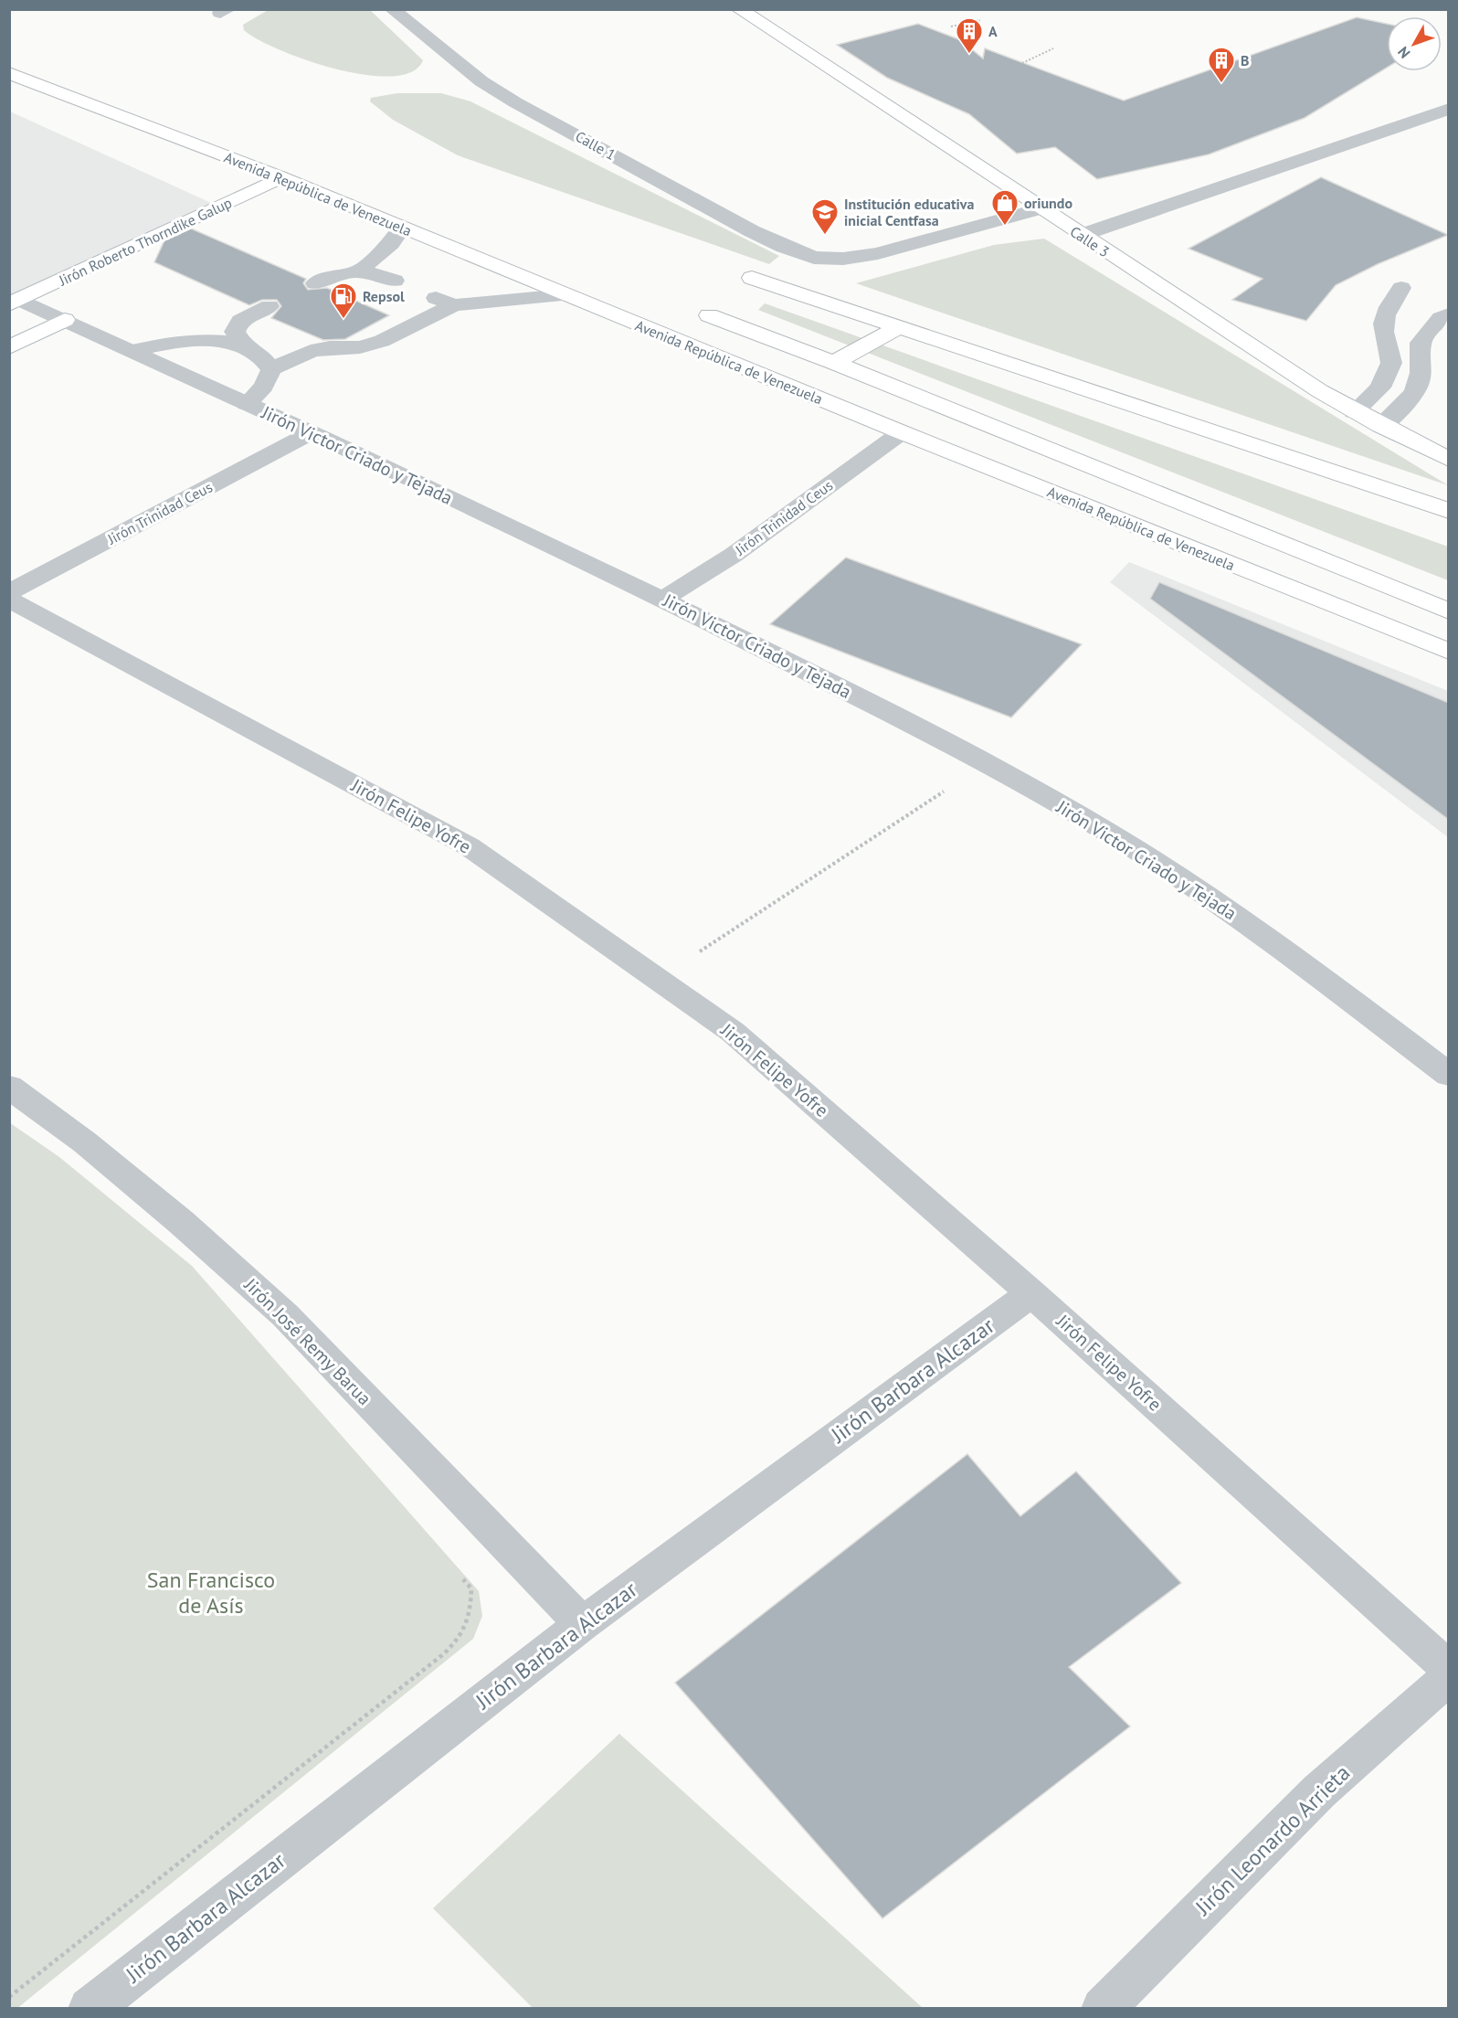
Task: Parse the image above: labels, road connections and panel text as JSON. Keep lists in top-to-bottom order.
{
  "streets": {
    "main road": ["Avenida República de Venezuela", "Jirón Roberto Thorndike Galup", "Calle 3"],
    "street": [
      "Calle 1",
      "Jirón Victor Criado y Tejada",
      "Jirón Trinidad Ceus",
      "Jirón Felipe Yofre",
      "Jirón José Remy Barua",
      "Jirón Barbara Alcazar",
      "Jirón Leonardo Arrieta"
    ]
  },
  "crossings": [
    ["Calle 1", "Calle 3"],
    ["Avenida República de Venezuela", "Jirón Roberto Thorndike Galup"],
    ["Avenida República de Venezuela", "Jirón Trinidad Ceus"],
    ["Jirón Roberto Thorndike Galup", "Jirón Victor Criado y Tejada"],
    ["Jirón Victor Criado y Tejada", "Jirón Trinidad Ceus"],
    ["Jirón Felipe Yofre", "Jirón Barbara Alcazar"],
    ["Jirón José Remy Barua", "Jirón Barbara Alcazar"]
  ],
  "parks": ["San Francisco de Asís"],
  "places": {
    "building": ["A", "B"],
    "shop": ["oriundo"],
    "school or university": ["Institución educativa inicial Centfasa"],
    "fuel station": ["Repsol"]
  },
  "north": "bottom left"
}
